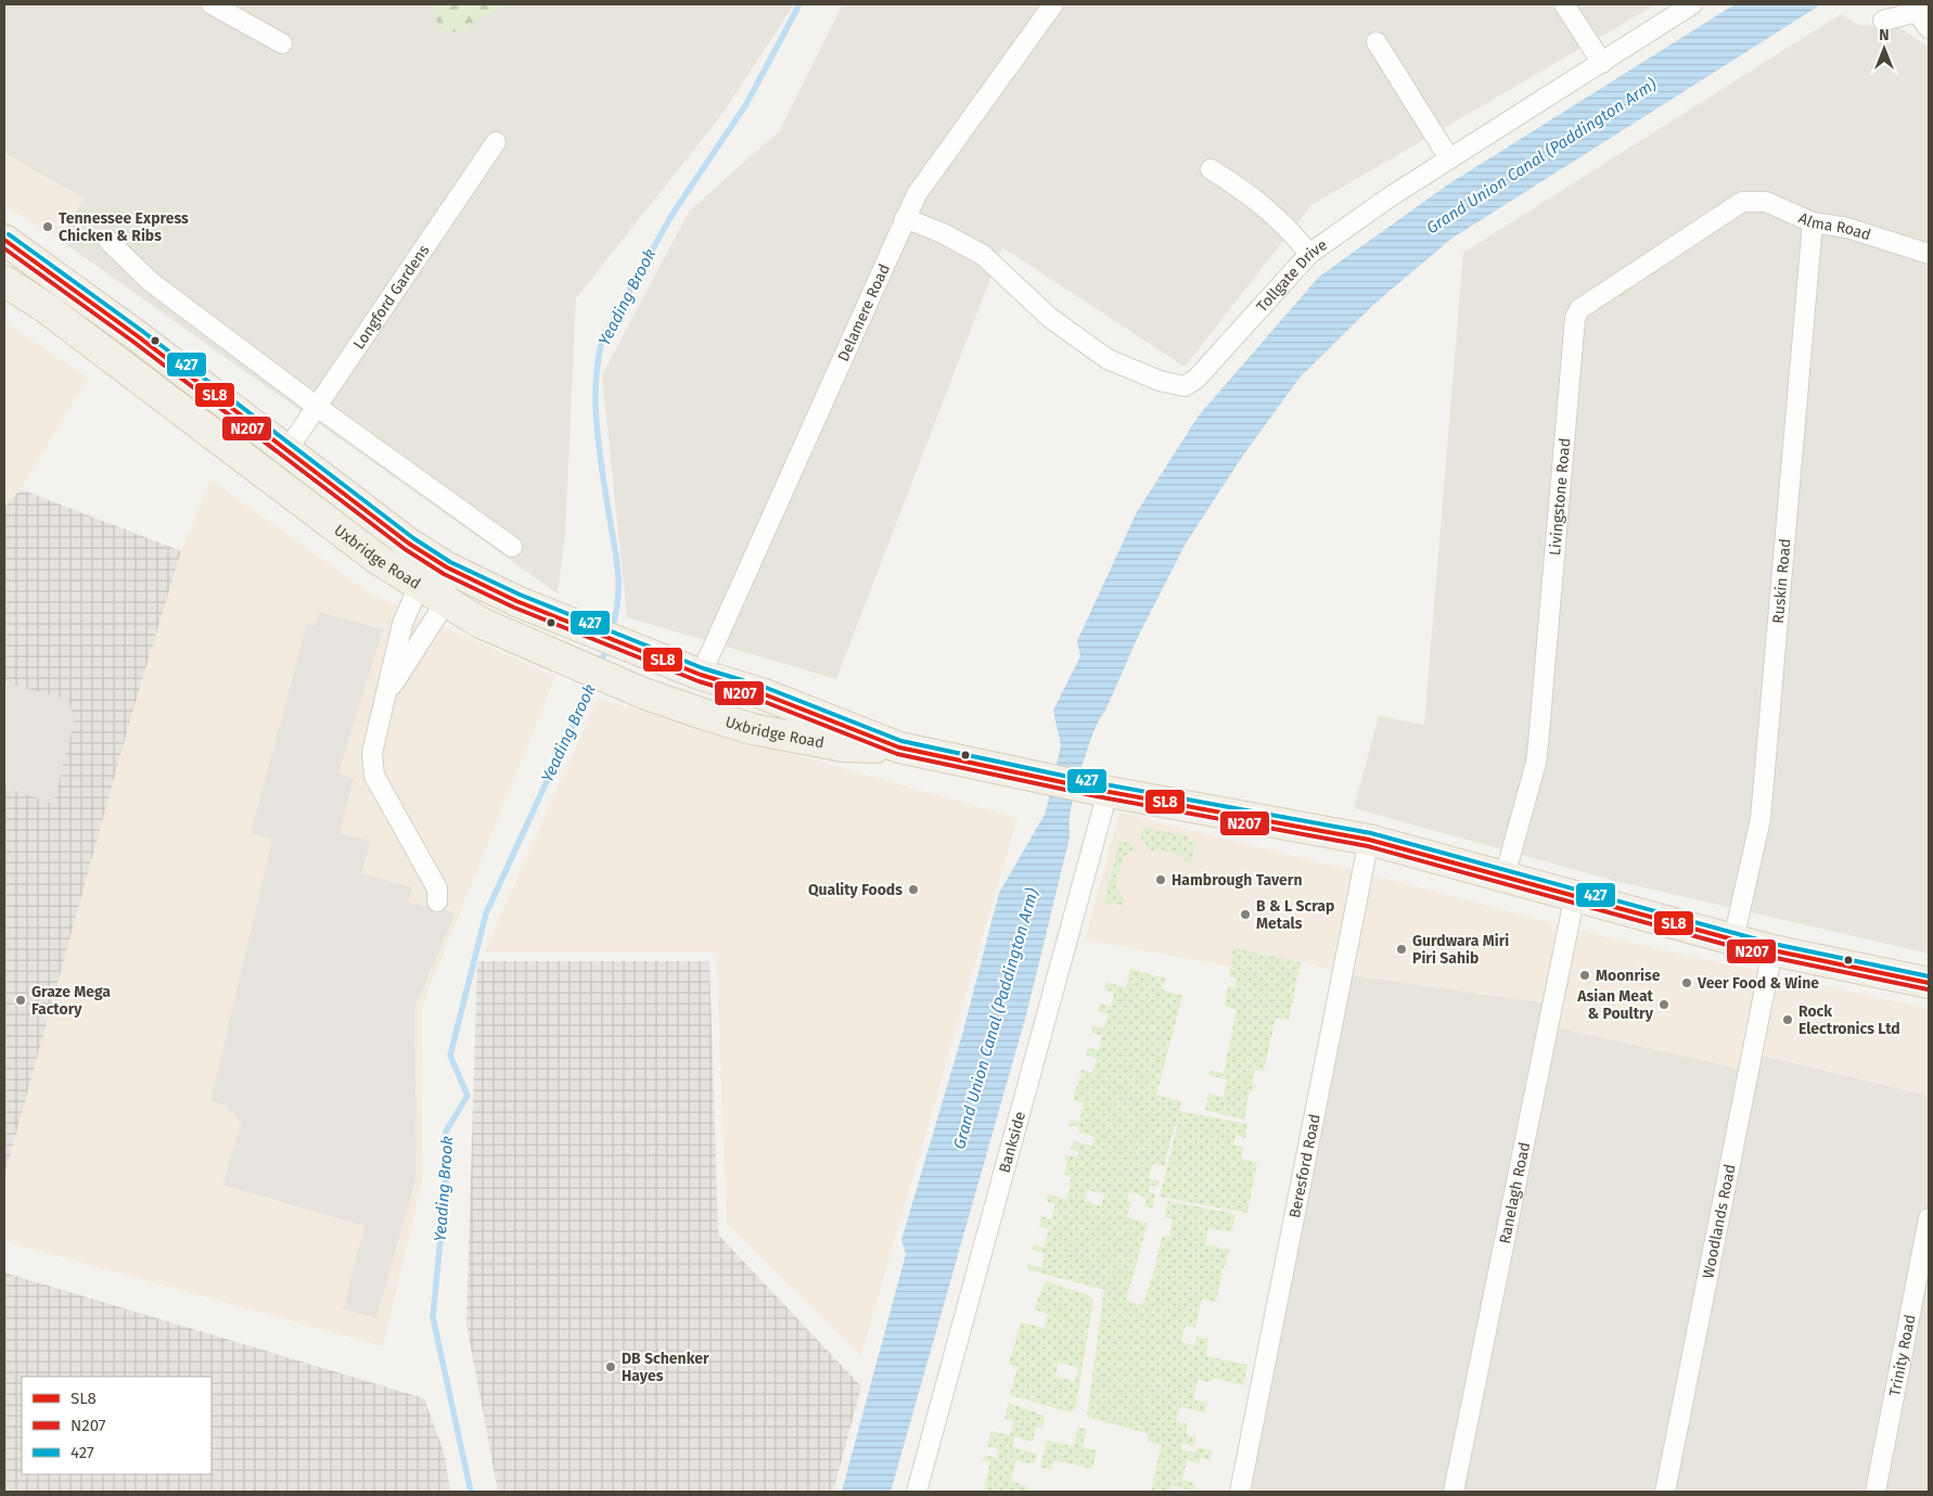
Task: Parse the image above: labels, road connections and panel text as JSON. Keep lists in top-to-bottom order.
{
  "streets": {
    "main road": ["Uxbridge Road"],
    "street": [
      "Alma Road",
      "Tollgate Drive",
      "Longford Gardens",
      "Delamere Road",
      "Livingstone Road",
      "Ruskin Road",
      "Bankside",
      "Beresford Road",
      "Ranelagh Road",
      "Woodlands Road",
      "Trinity Road"
    ]
  },
  "crossings": [
    ["Alma Road", "Livingstone Road"],
    ["Alma Road", "Ruskin Road"],
    ["Tollgate Drive", "Delamere Road"],
    ["Longford Gardens", "Uxbridge Road"],
    ["Delamere Road", "Uxbridge Road"]
  ],
  "water": ["Grand Union Canal (Paddington Arm)", "Yeading Brook"],
  "places": [
    "Tennessee Express Chicken & Ribs",
    "Hambrough Tavern",
    "Quality Foods",
    "B & L Scrap Metals",
    "Gurdwara Miri Piri Sahib",
    "Moonrise",
    "Veer Food & Wine",
    "Graze Mega Factory",
    "Asian Meat & Poultry",
    "Rock Electronics Ltd",
    "DB Schenker Hayes"
  ],
  "lines": ["transit line 427", "transit line SL8", "transit line N207"],
  "legend": ["SL8", "N207", "427"],
  "north": "top"
}
